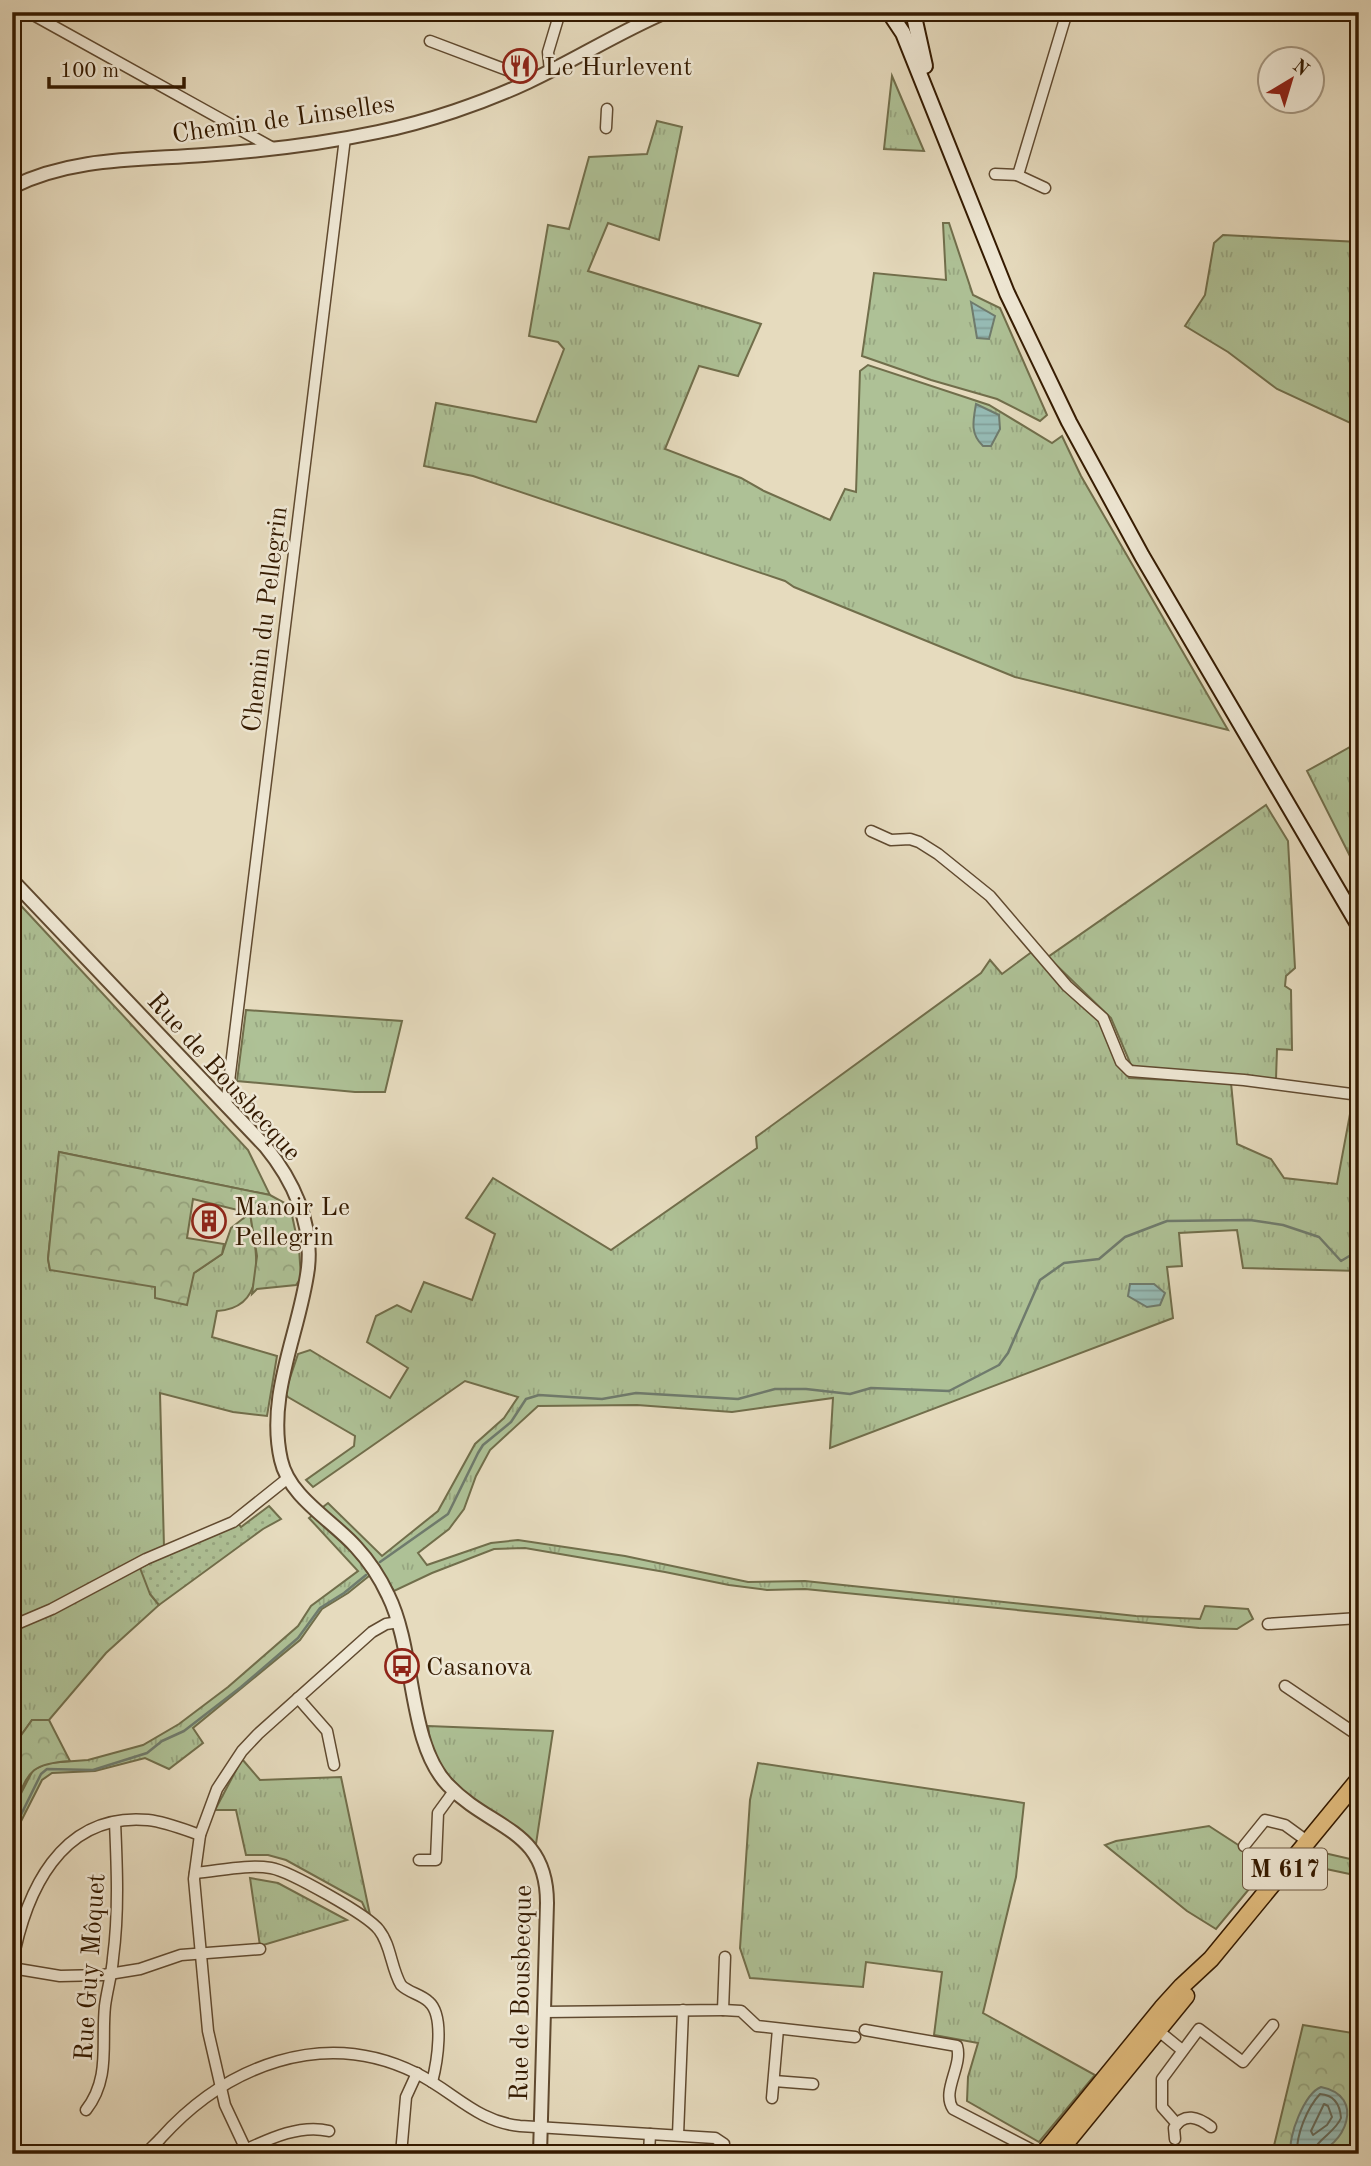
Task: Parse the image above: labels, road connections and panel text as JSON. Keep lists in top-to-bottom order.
{
  "streets": {
    "main road": ["M 617"],
    "street": [
      "Chemin de Linselles",
      "Chemin du Pellegrin",
      "Rue de Bousbecque",
      "Rue Guy Môquet"
    ]
  },
  "crossings": [
    ["Chemin de Linselles", "Chemin du Pellegrin"],
    ["Chemin du Pellegrin", "Rue de Bousbecque"]
  ],
  "places": {
    "restaurant": ["Le Hurlevent"],
    "building": ["Manoir Le Pellegrin"],
    "bus stop": ["Casanova"]
  },
  "scale_bar": "100 m",
  "north": "top right"
}
